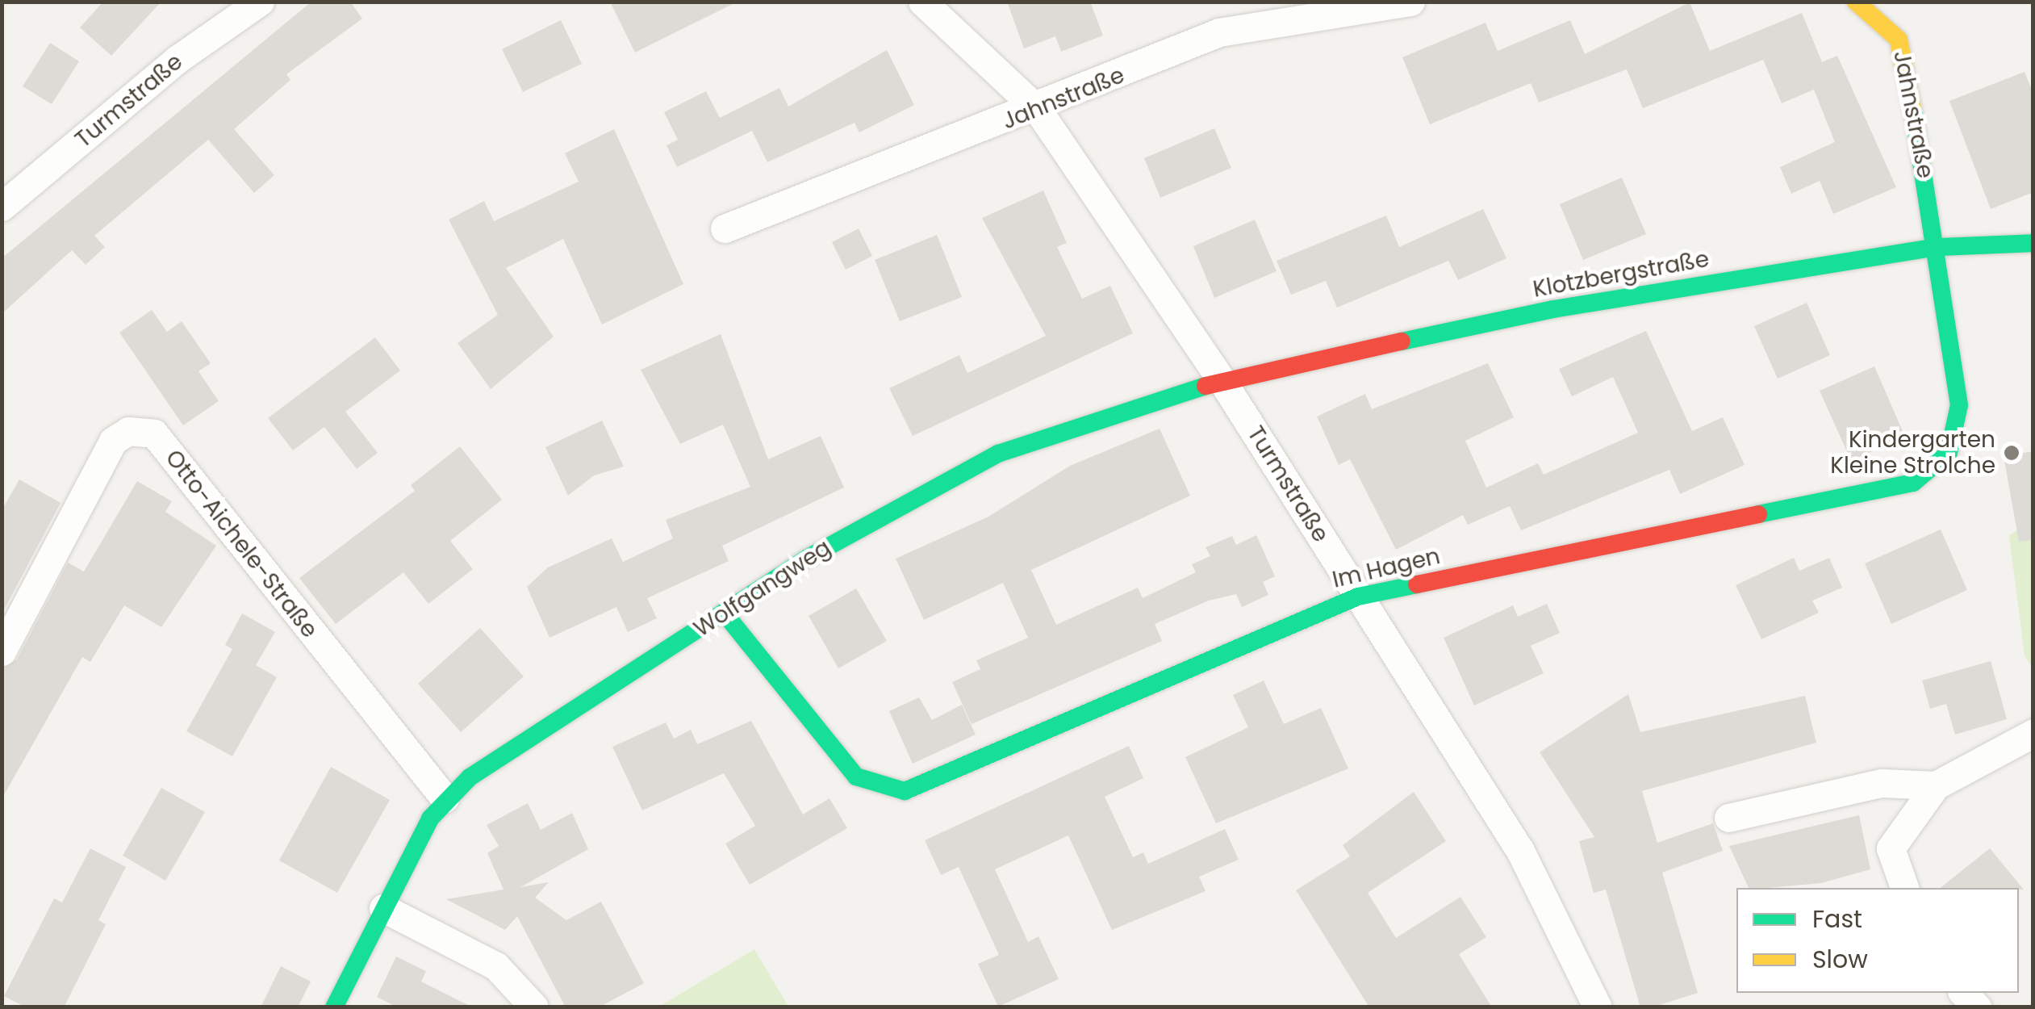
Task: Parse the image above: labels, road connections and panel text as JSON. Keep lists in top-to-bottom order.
{
  "streets": {
    "street": [
      "Jahnstraße",
      "Turmstraße",
      "Klotzbergstraße",
      "Otto-Aichele-Straße",
      "Im Hagen",
      "Wolfgangweg"
    ]
  },
  "crossings": [
    ["Jahnstraße", "Turmstraße"],
    ["Jahnstraße", "Klotzbergstraße"],
    ["Jahnstraße", "Im Hagen"],
    ["Turmstraße", "Klotzbergstraße"],
    ["Turmstraße", "Im Hagen"],
    ["Turmstraße", "Wolfgangweg"],
    ["Klotzbergstraße", "Im Hagen"],
    ["Klotzbergstraße", "Wolfgangweg"],
    ["Otto-Aichele-Straße", "Wolfgangweg"],
    ["Im Hagen", "Wolfgangweg"]
  ],
  "places": ["Kindergarten Kleine Strolche"],
  "legend": ["Fast", "Slow"]
}
